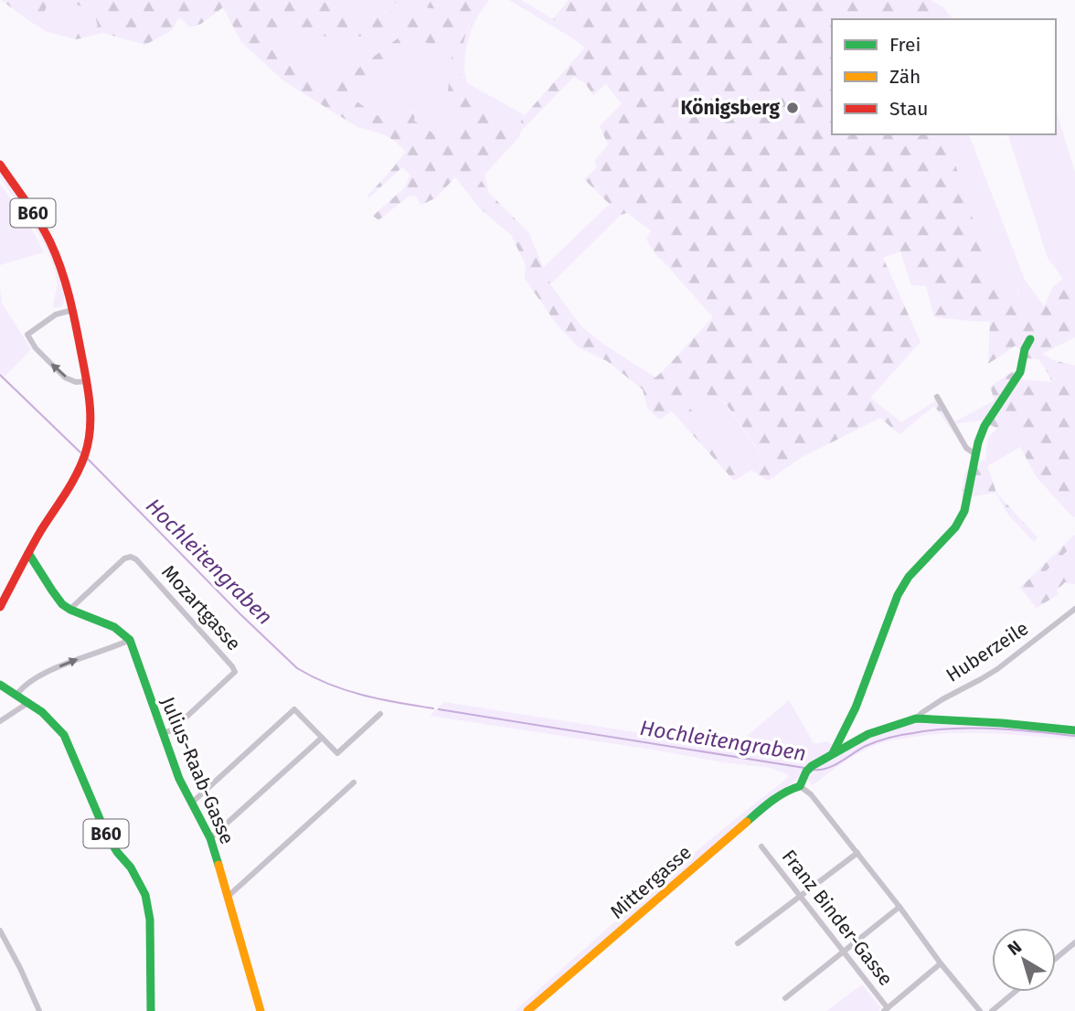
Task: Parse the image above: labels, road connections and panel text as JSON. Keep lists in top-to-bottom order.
{
  "streets": {
    "street": [
      "B60",
      "Mozartgasse",
      "Huberzeile",
      "Julius-Raab-Gasse",
      "Mittergasse",
      "Franz Binder-Gasse"
    ]
  },
  "crossings": [
    ["Mozartgasse", "Julius-Raab-Gasse"]
  ],
  "water": ["Hochleitengraben"],
  "places": ["Königsberg"],
  "legend": ["Frei", "Zäh", "Stau"],
  "north": "top left"
}
